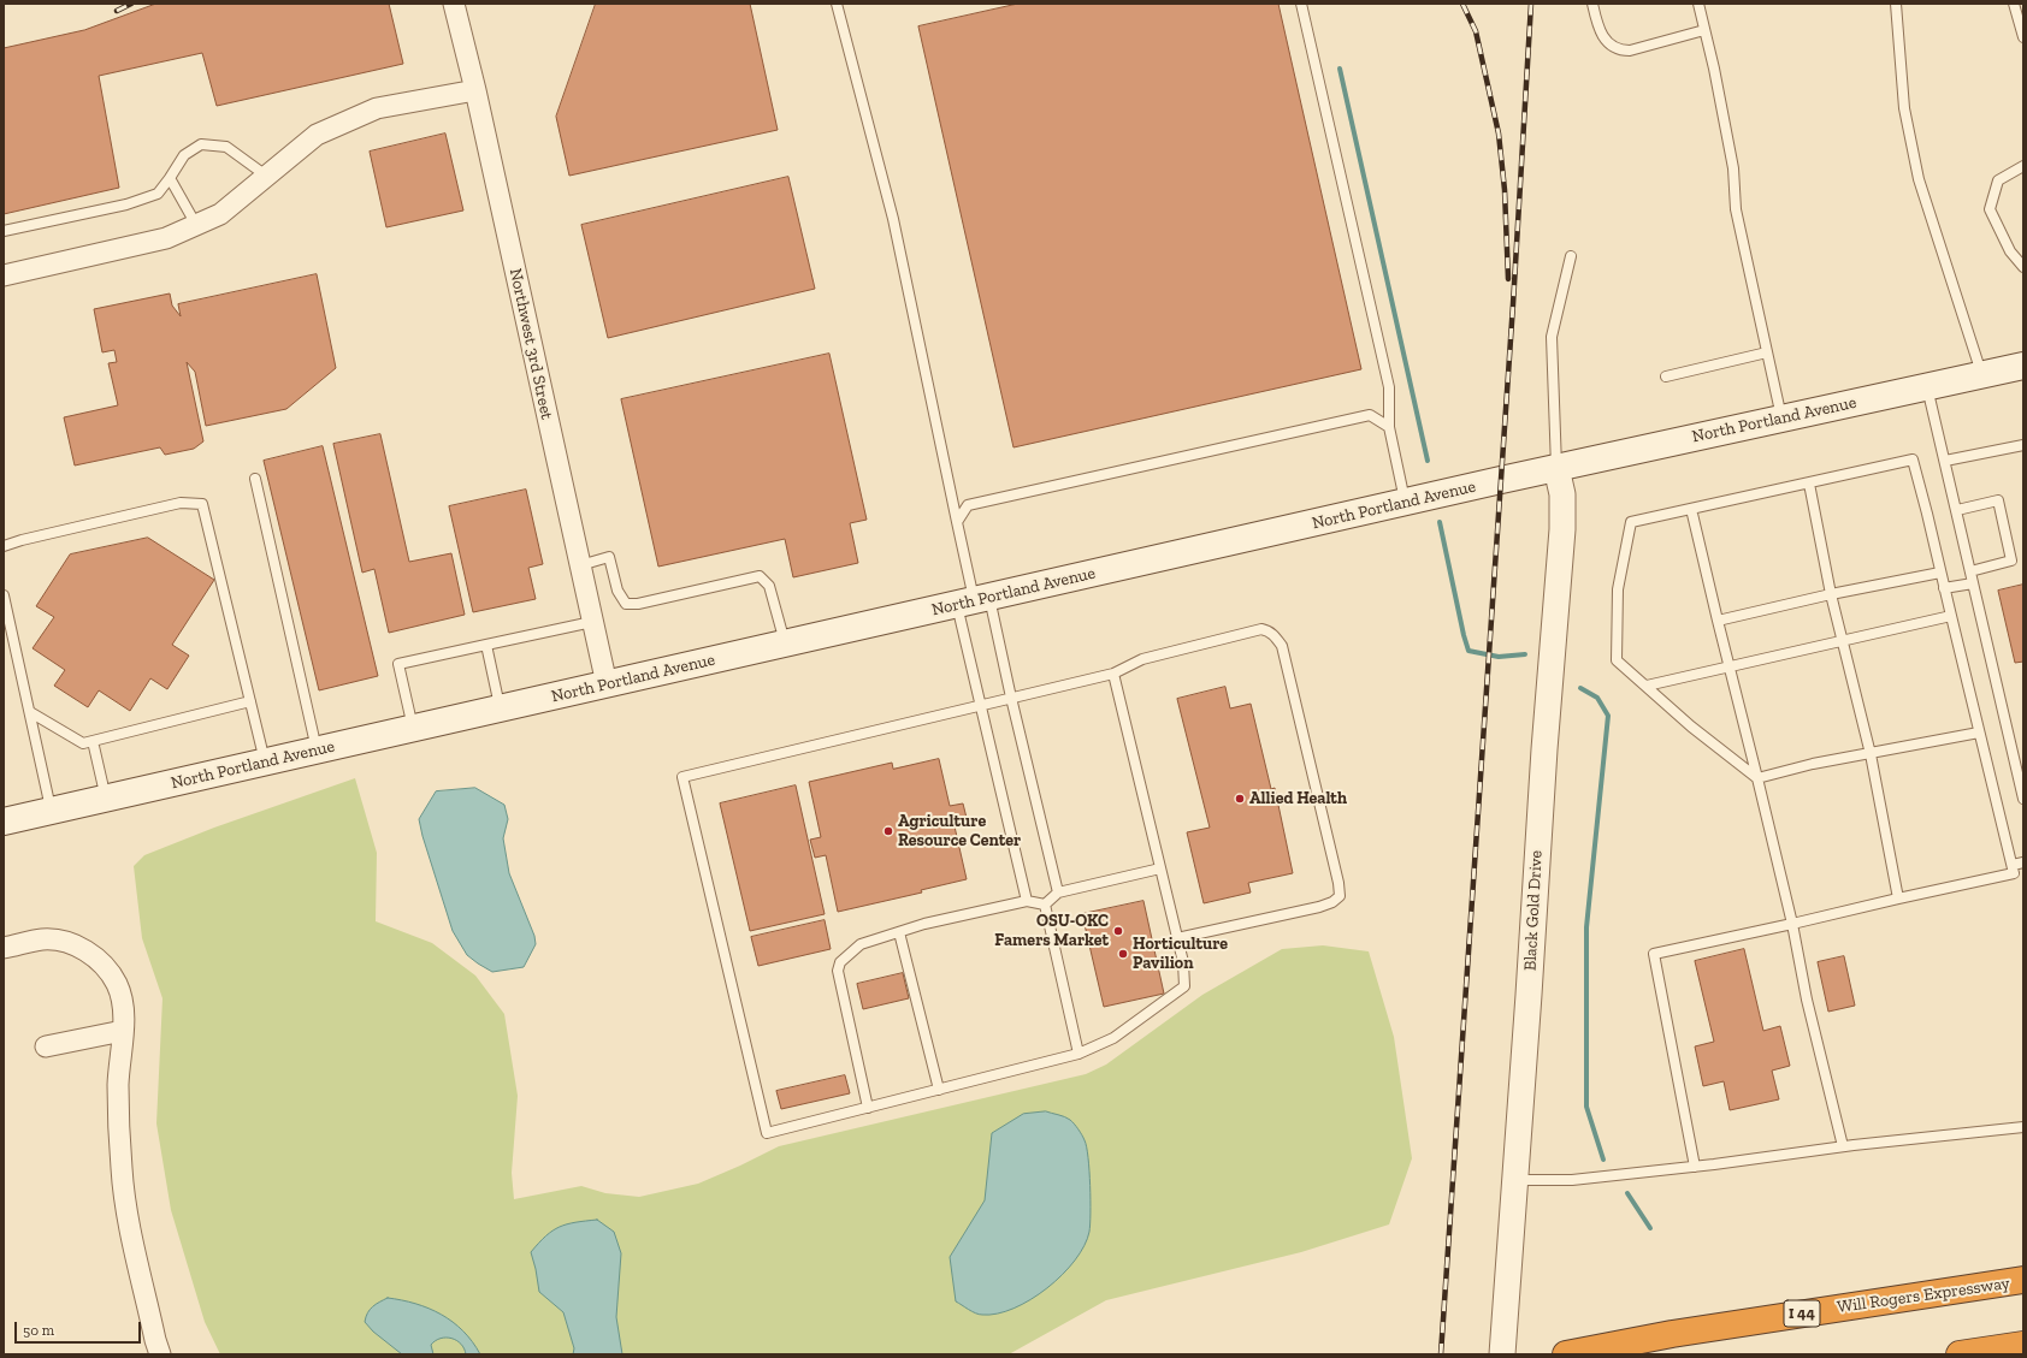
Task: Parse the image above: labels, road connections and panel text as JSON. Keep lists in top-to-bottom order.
{
  "streets": {
    "highway": ["Will Rogers Expressway", "I 44"],
    "main road": ["North Portland Avenue"],
    "street": ["Northwest 3rd Street", "Black Gold Drive"]
  },
  "crossings": [
    ["Northwest 3rd Street", "North Portland Avenue"],
    ["North Portland Avenue", "Black Gold Drive"]
  ],
  "places": [
    "Allied Health",
    "Agriculture Resource Center",
    "OSU-OKC Famers Market",
    "Horticulture Pavilion"
  ],
  "scale_bar": "50 m"
}
